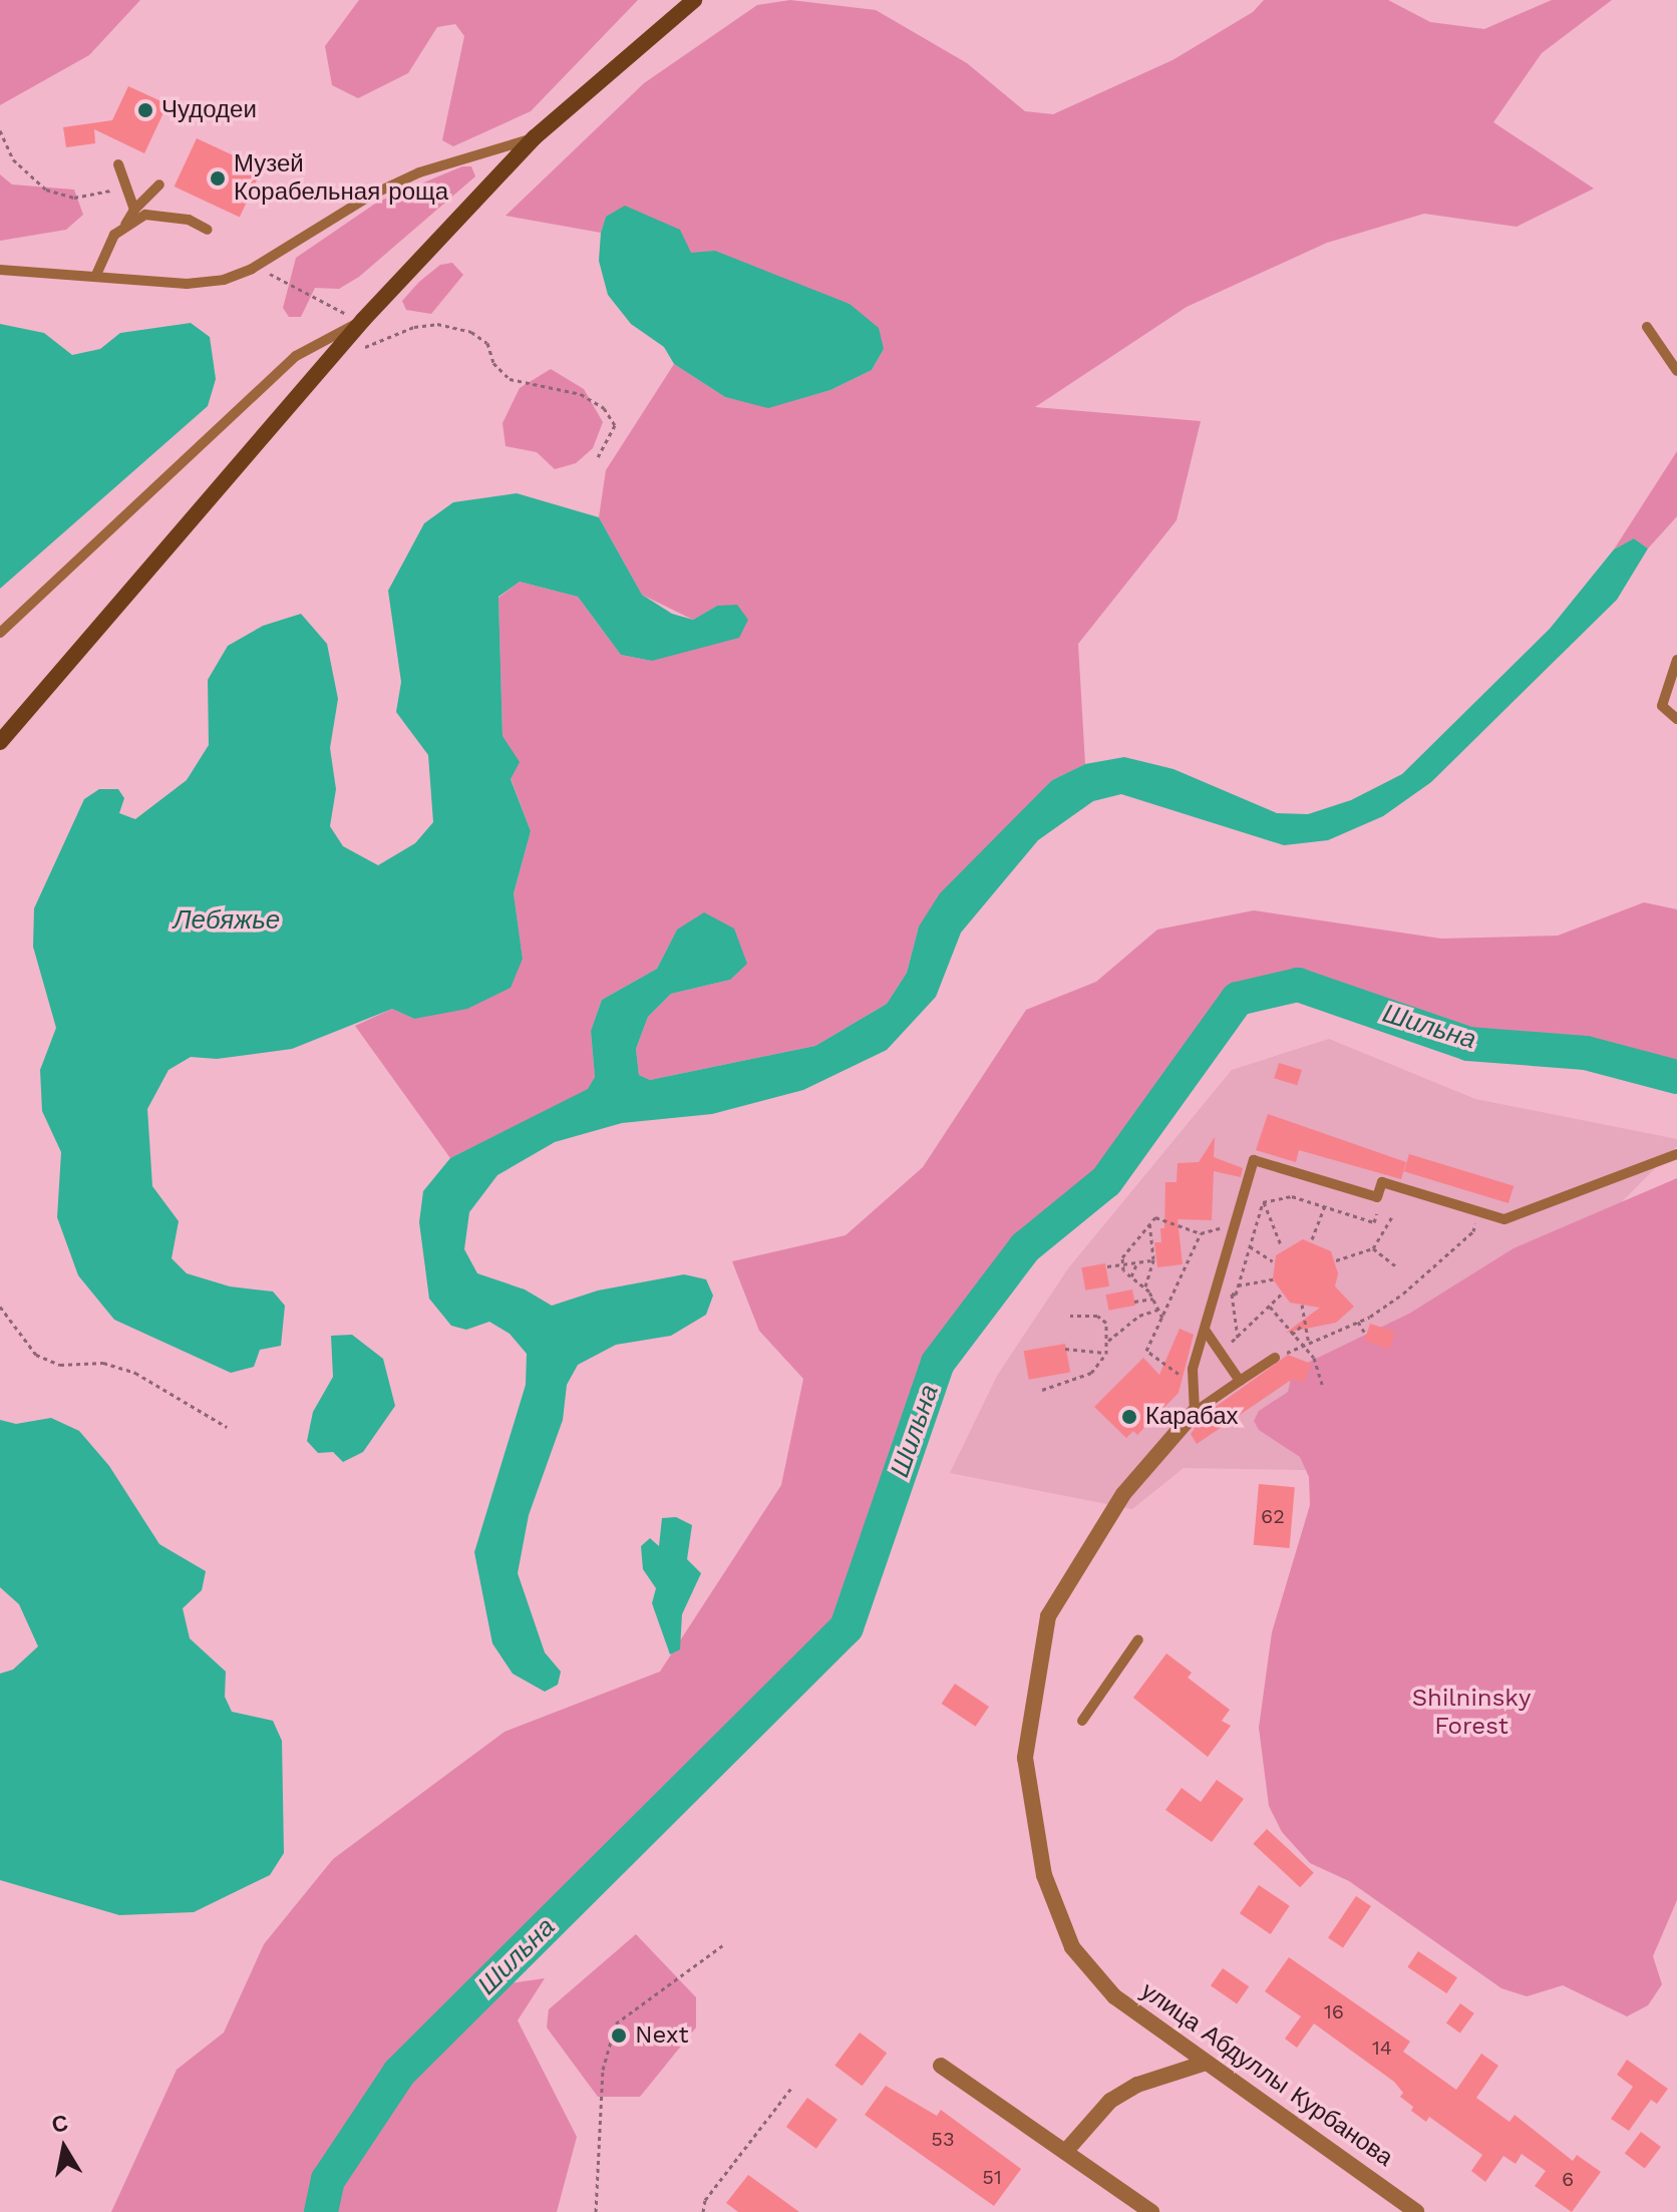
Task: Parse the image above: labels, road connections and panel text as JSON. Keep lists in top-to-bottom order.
{
  "streets": {
    "street": ["улица Абдуллы Курбанова"]
  },
  "water": ["Лебяжье", "Шильна"],
  "parks": ["Shilninsky Forest"],
  "places": [
    "Чудодеи",
    "Музей Корабельная роща",
    "Карабах",
    "Next"
  ],
  "house_numbers": [
    "62",
    "16",
    "14",
    "53",
    "51",
    "6"
  ],
  "north": "top"
}
